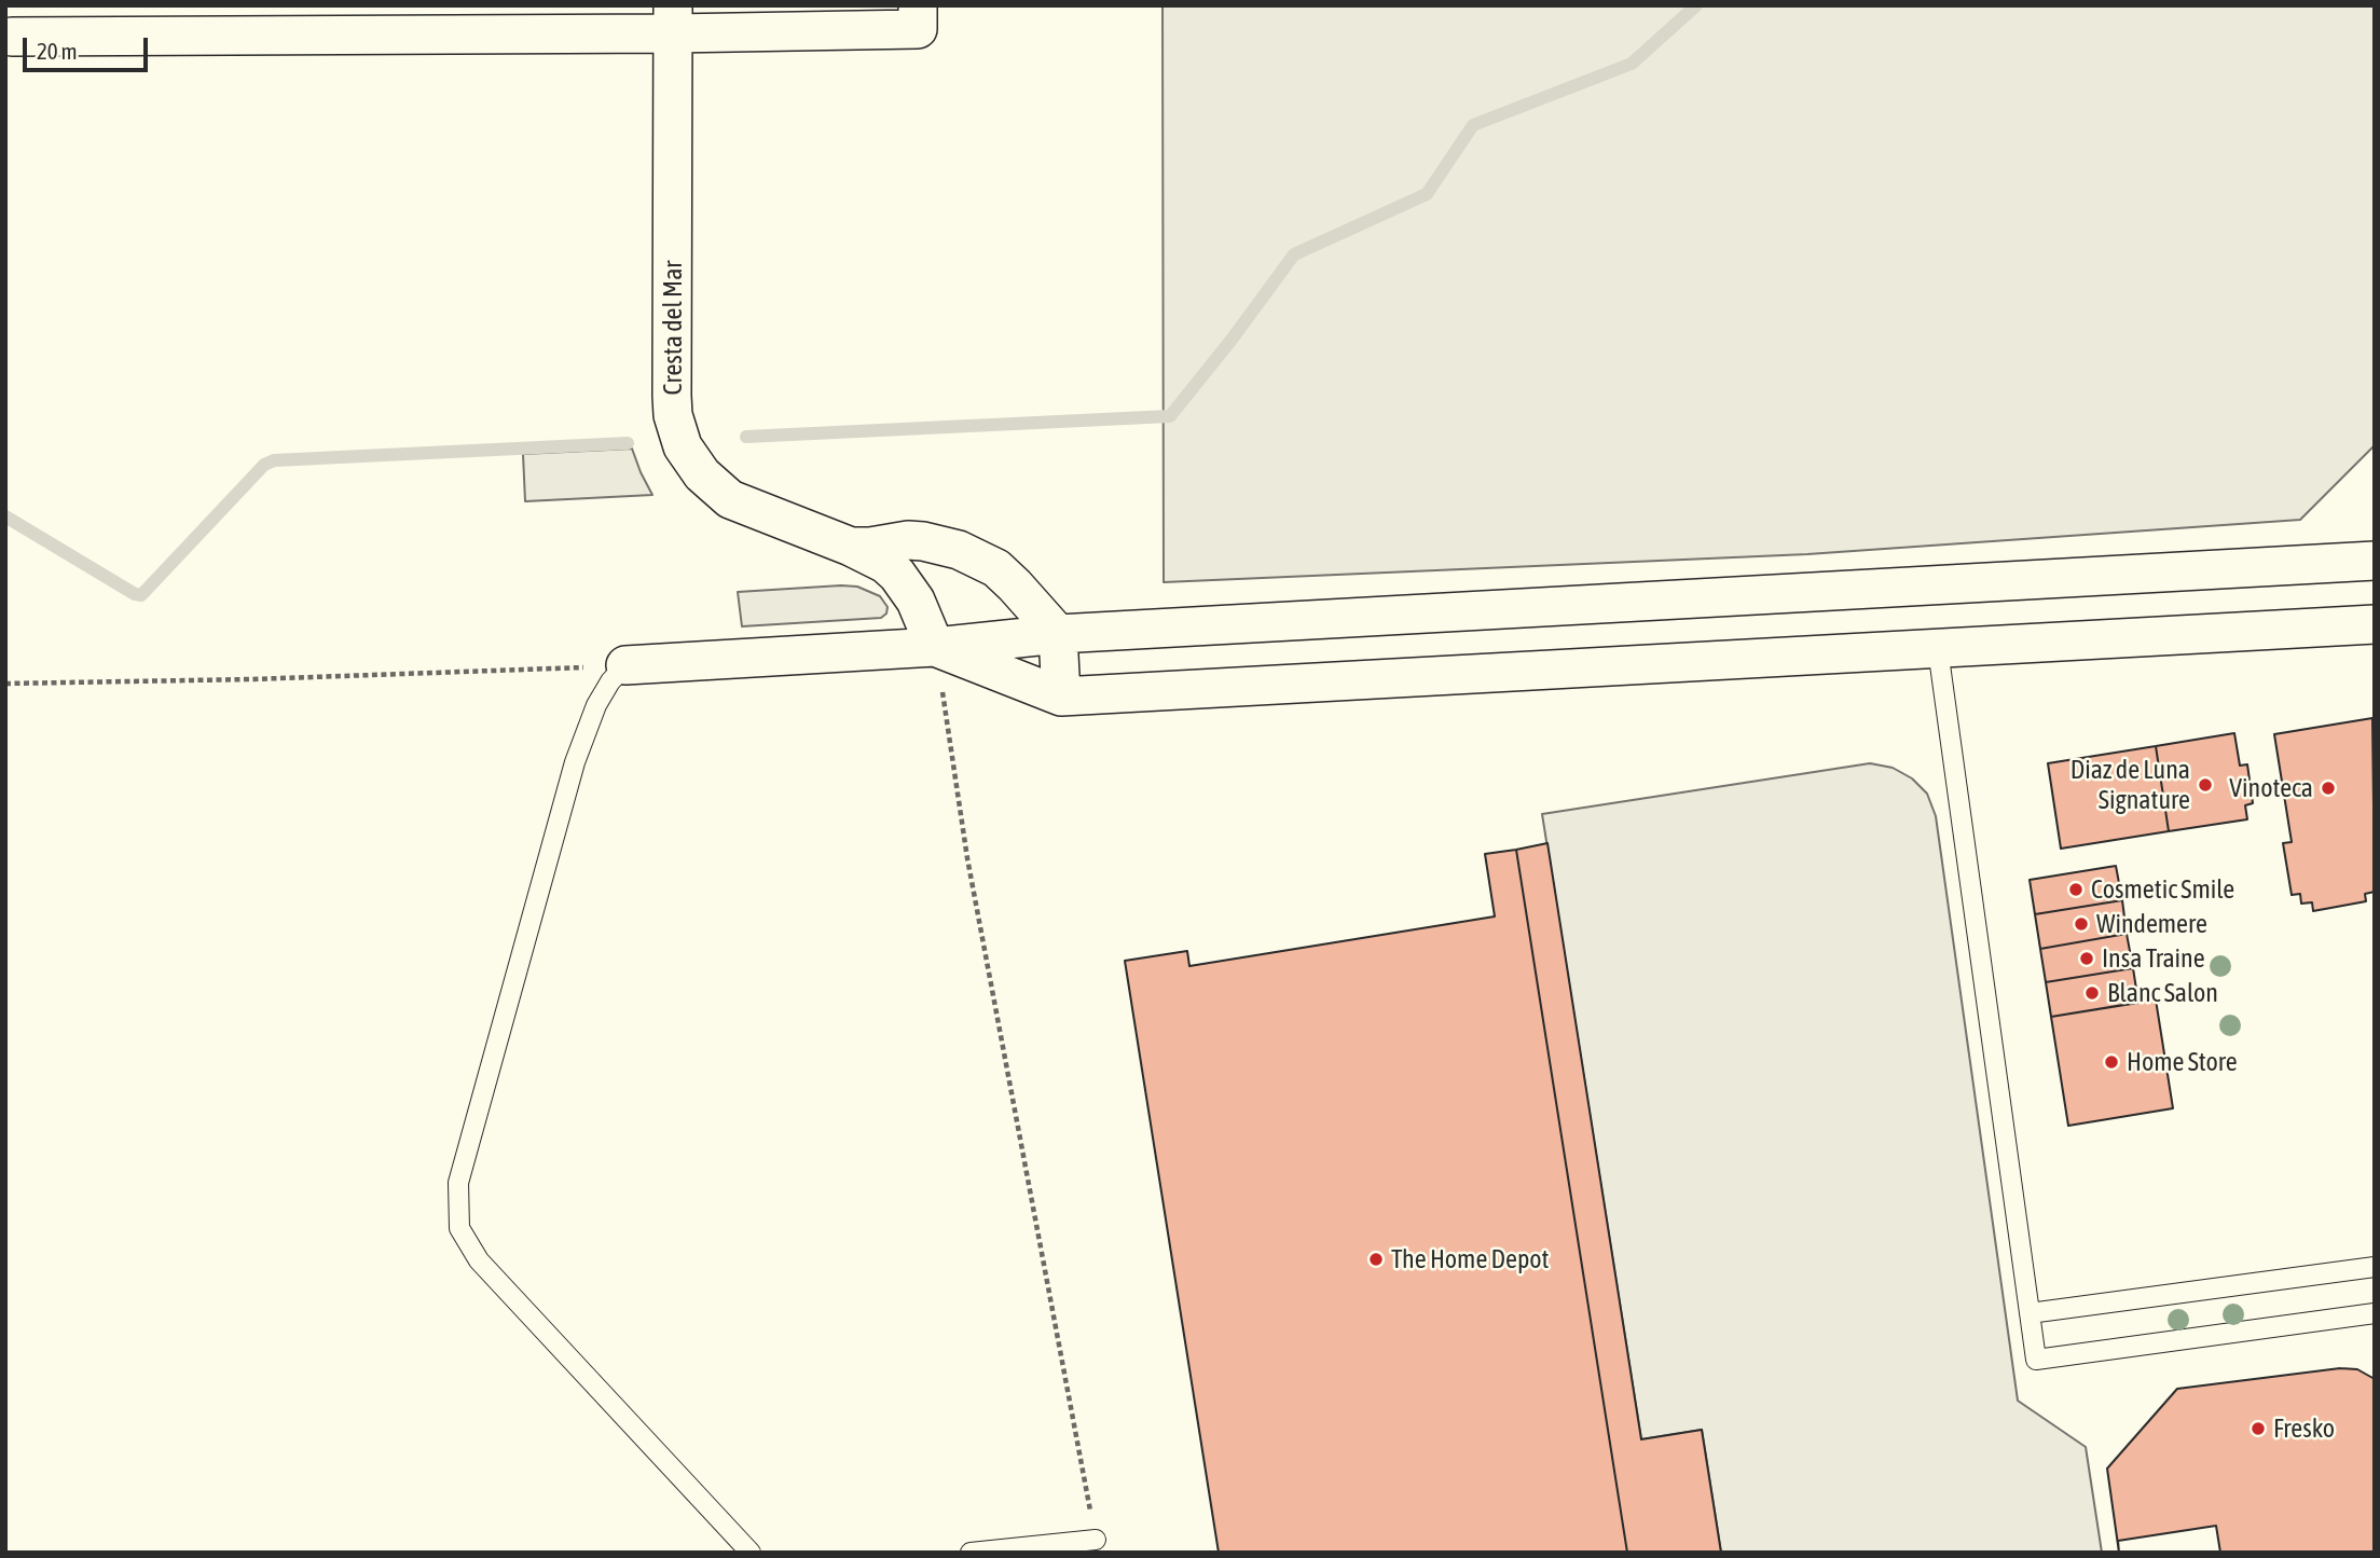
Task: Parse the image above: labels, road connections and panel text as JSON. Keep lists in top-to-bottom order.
{
  "streets": {
    "street": ["Cresta del Mar"]
  },
  "places": [
    "Diaz de Luna Signature",
    "Vinoteca",
    "Cosmetic Smile",
    "Windemere",
    "Insa Traine",
    "Blanc Salon",
    "Home Store",
    "The Home Depot",
    "Fresko"
  ],
  "scale_bar": "20 m"
}
